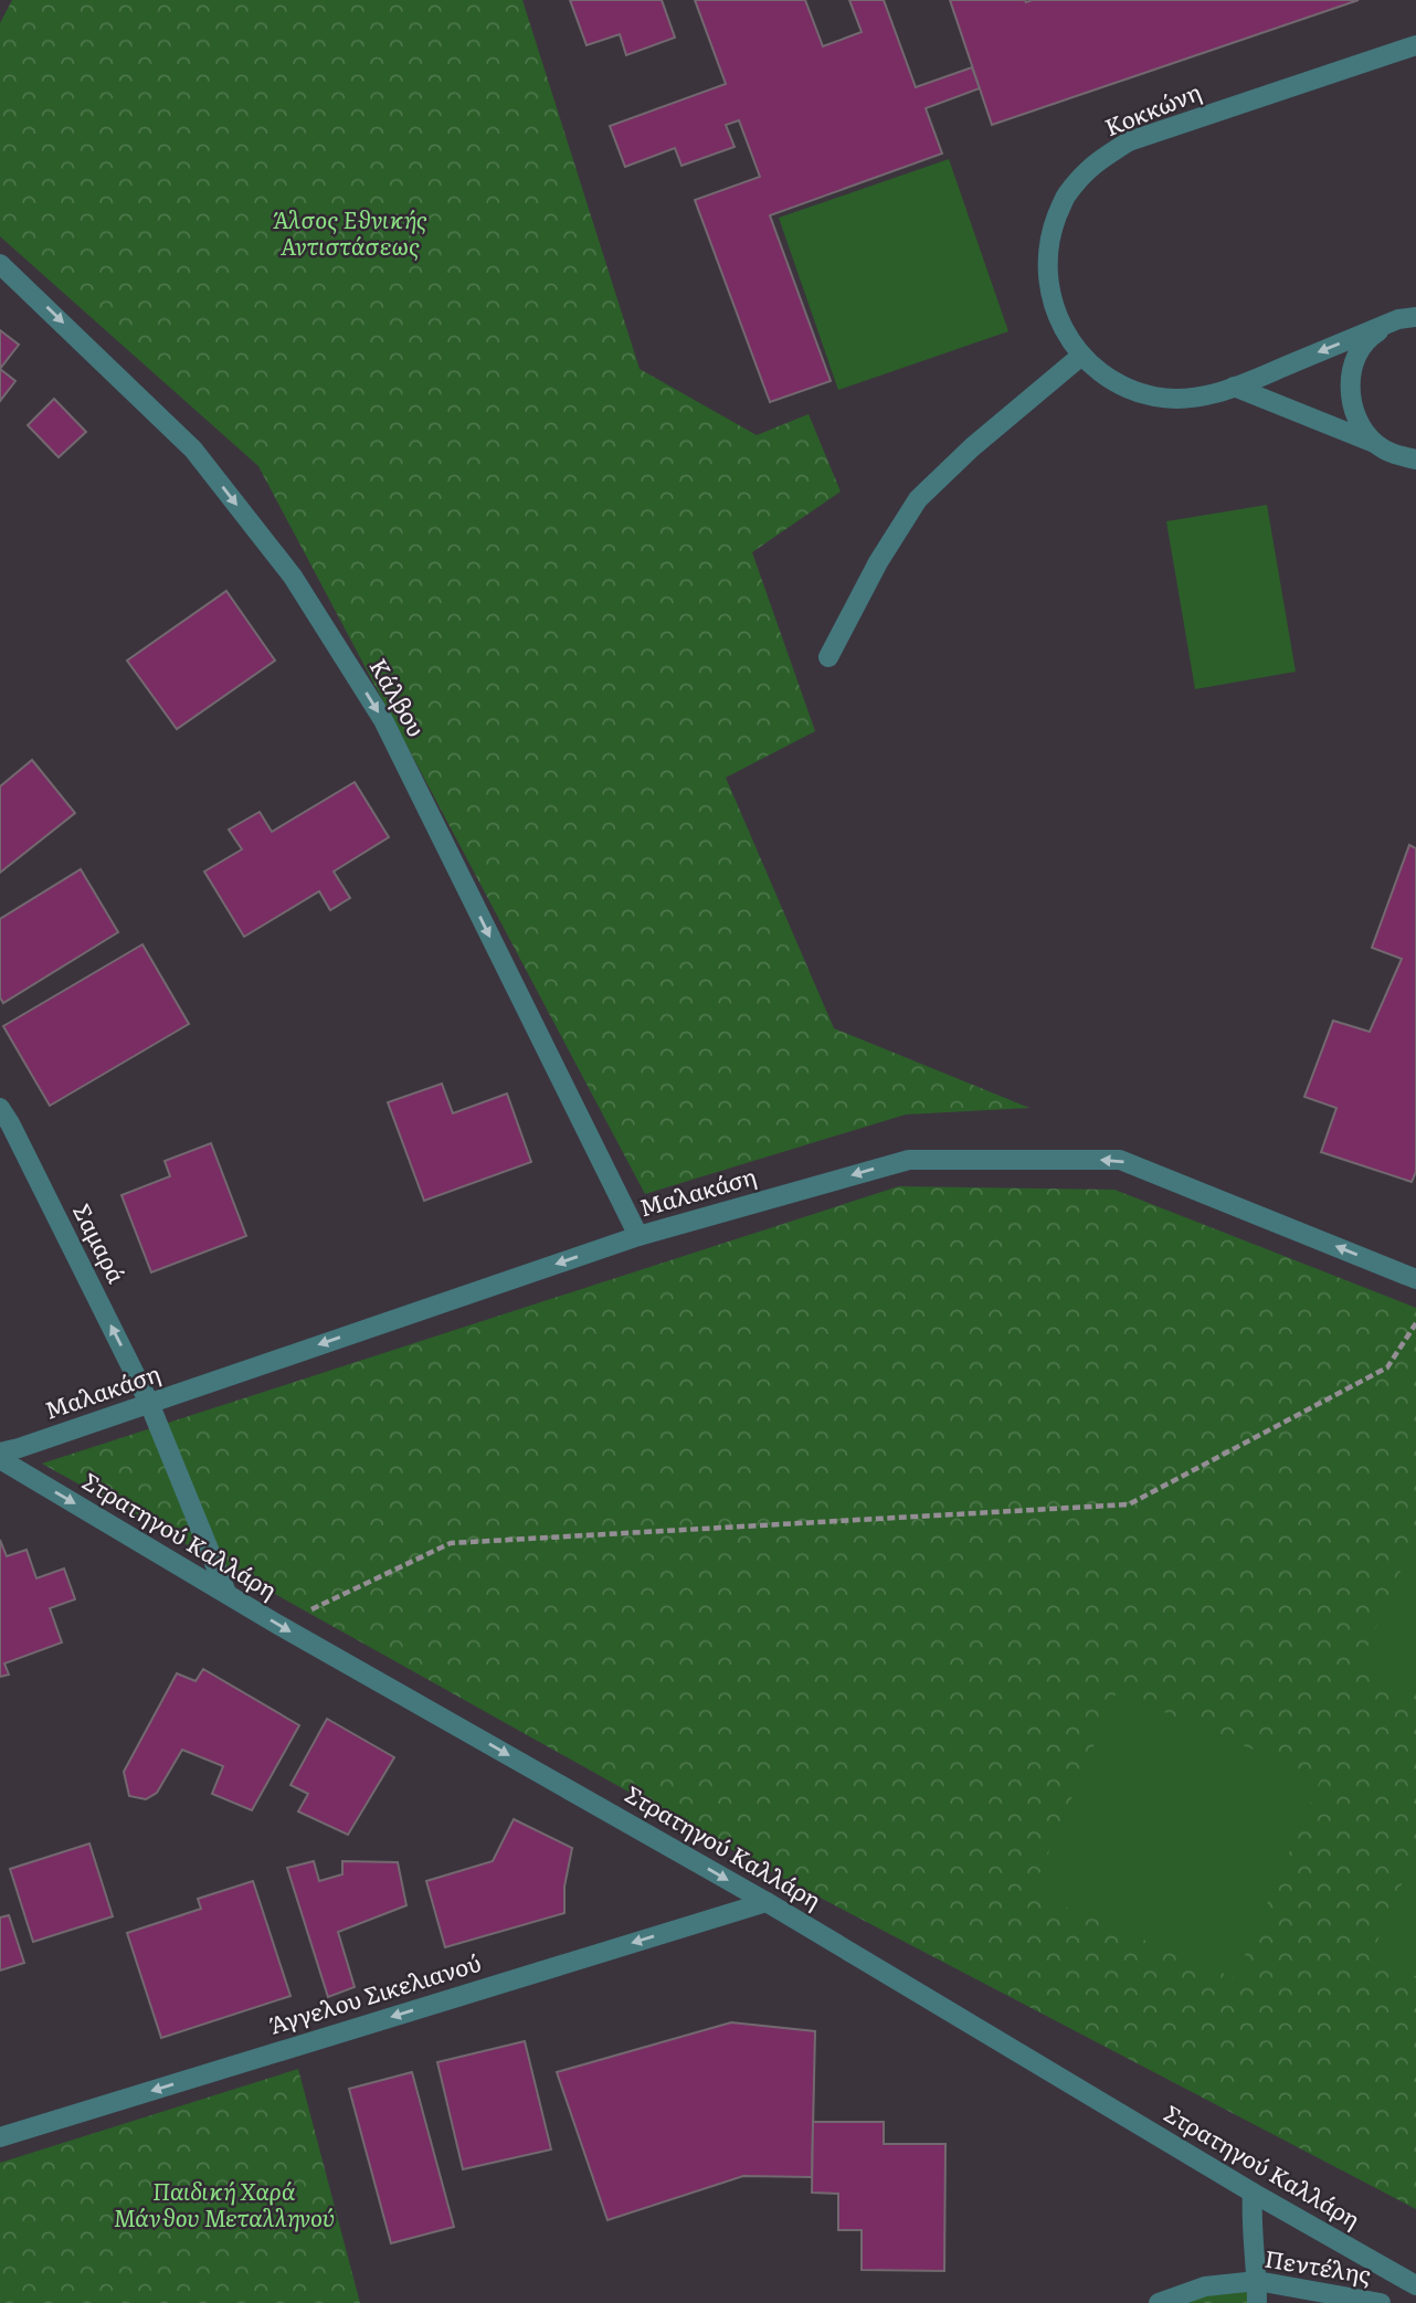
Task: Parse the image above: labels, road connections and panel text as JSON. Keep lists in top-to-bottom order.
{
  "streets": {
    "street": [
      "Κοκκώνη",
      "Κάλβου",
      "Μαλακάση",
      "Σαμαρά",
      "Στρατηγού Καλλάρη",
      "Άγγελου Σικελιανού",
      "Πεντέλης"
    ]
  },
  "crossings": [
    ["Κάλβου", "Μαλακάση"],
    ["Μαλακάση", "Σαμαρά"],
    ["Σαμαρά", "Στρατηγού Καλλάρη"],
    ["Στρατηγού Καλλάρη", "Άγγελου Σικελιανού"]
  ],
  "one_way": [
    "Κάλβου",
    "Μαλακάση",
    "Σαμαρά",
    "Στρατηγού Καλλάρη",
    "Άγγελου Σικελιανού"
  ],
  "parks": ["Άλσος Εθνικής Αντιστάσεως", "Παιδική Χαρά Μάνθου Μεταλληνού"]
}
